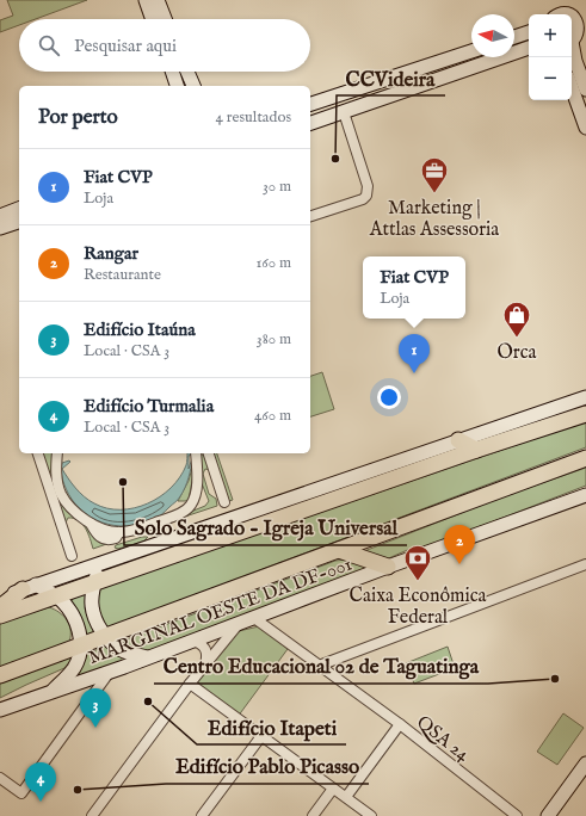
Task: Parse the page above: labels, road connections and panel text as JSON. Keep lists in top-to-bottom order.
{
  "streets": {
    "main road": ["MARGINAL OESTE DA DF-001"],
    "street": ["QSA 24"]
  },
  "places": {
    "other": [
      "CCVideira",
      "Solo Sagrado - Igreja Universal",
      "Centro Educacional 02 de Taguatinga",
      "Edifício Itapeti",
      "Edifício Pablo Picasso"
    ],
    "office": ["Marketing | Attlas Assessoria"],
    "shop": ["Orca"],
    "bank": ["Caixa Econômica Federal"]
  },
  "north": "left",
  "page": {
    "map_buttons": ["+", "−"],
    "search": "Pesquisar aqui",
    "heading": ["Por perto", "4 resultados"],
    "list": [
      {
        "mark": "1",
        "name": "Fiat CVP",
        "note": "Loja",
        "value": "30 m"
      },
      {
        "mark": "2",
        "name": "Rangar",
        "note": "Restaurante",
        "value": "160 m"
      },
      {
        "mark": "3",
        "name": "Edifício Itaúna",
        "note": "Local · CSA 3",
        "value": "380 m"
      },
      {
        "mark": "4",
        "name": "Edifício Turmalia",
        "note": "Local · CSA 3",
        "value": "460 m"
      }
    ],
    "popup": ["Fiat CVP", "Loja"],
    "pins": [
      "1",
      "2",
      "3",
      "4"
    ]
  }
}
